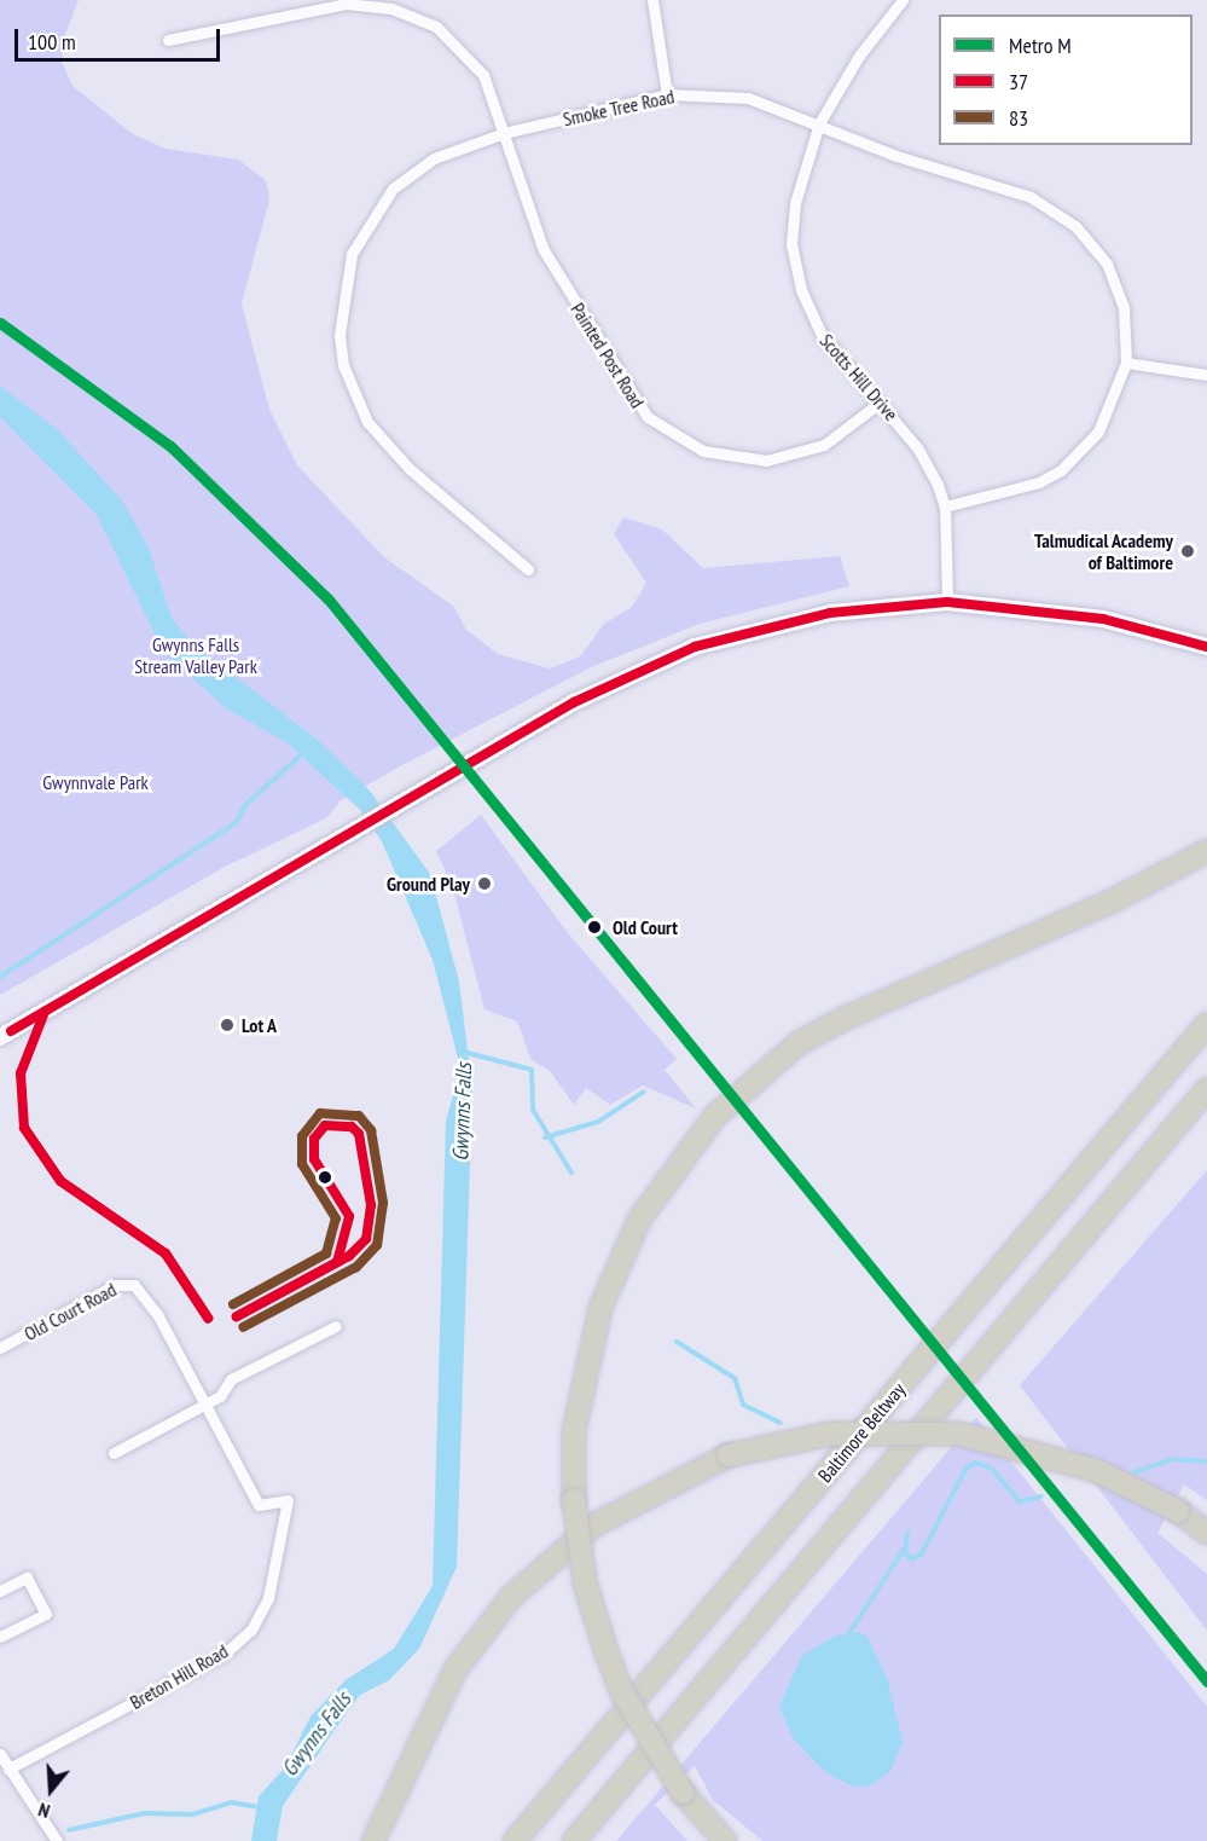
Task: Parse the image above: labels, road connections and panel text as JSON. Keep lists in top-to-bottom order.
{
  "streets": {
    "highway": ["Baltimore Beltway"],
    "street": [
      "Smoke Tree Road",
      "Painted Post Road",
      "Scotts Hill Drive",
      "Old Court Road",
      "Breton Hill Road"
    ]
  },
  "crossings": [
    ["Smoke Tree Road", "Painted Post Road"],
    ["Smoke Tree Road", "Scotts Hill Drive"],
    ["Painted Post Road", "Scotts Hill Drive"],
    ["Old Court Road", "Breton Hill Road"]
  ],
  "water": ["Gwynns Falls"],
  "parks": ["Gwynns Falls Stream Valley Park", "Gwynnvale Park"],
  "places": [
    "Talmudical Academy of Baltimore",
    "Ground Play",
    "Old Court",
    "Lot A"
  ],
  "lines": ["metro line M", "transit line 37", "transit line 83"],
  "legend": ["Metro M", "37", "83"],
  "scale_bar": "100 m",
  "north": "bottom"
}
